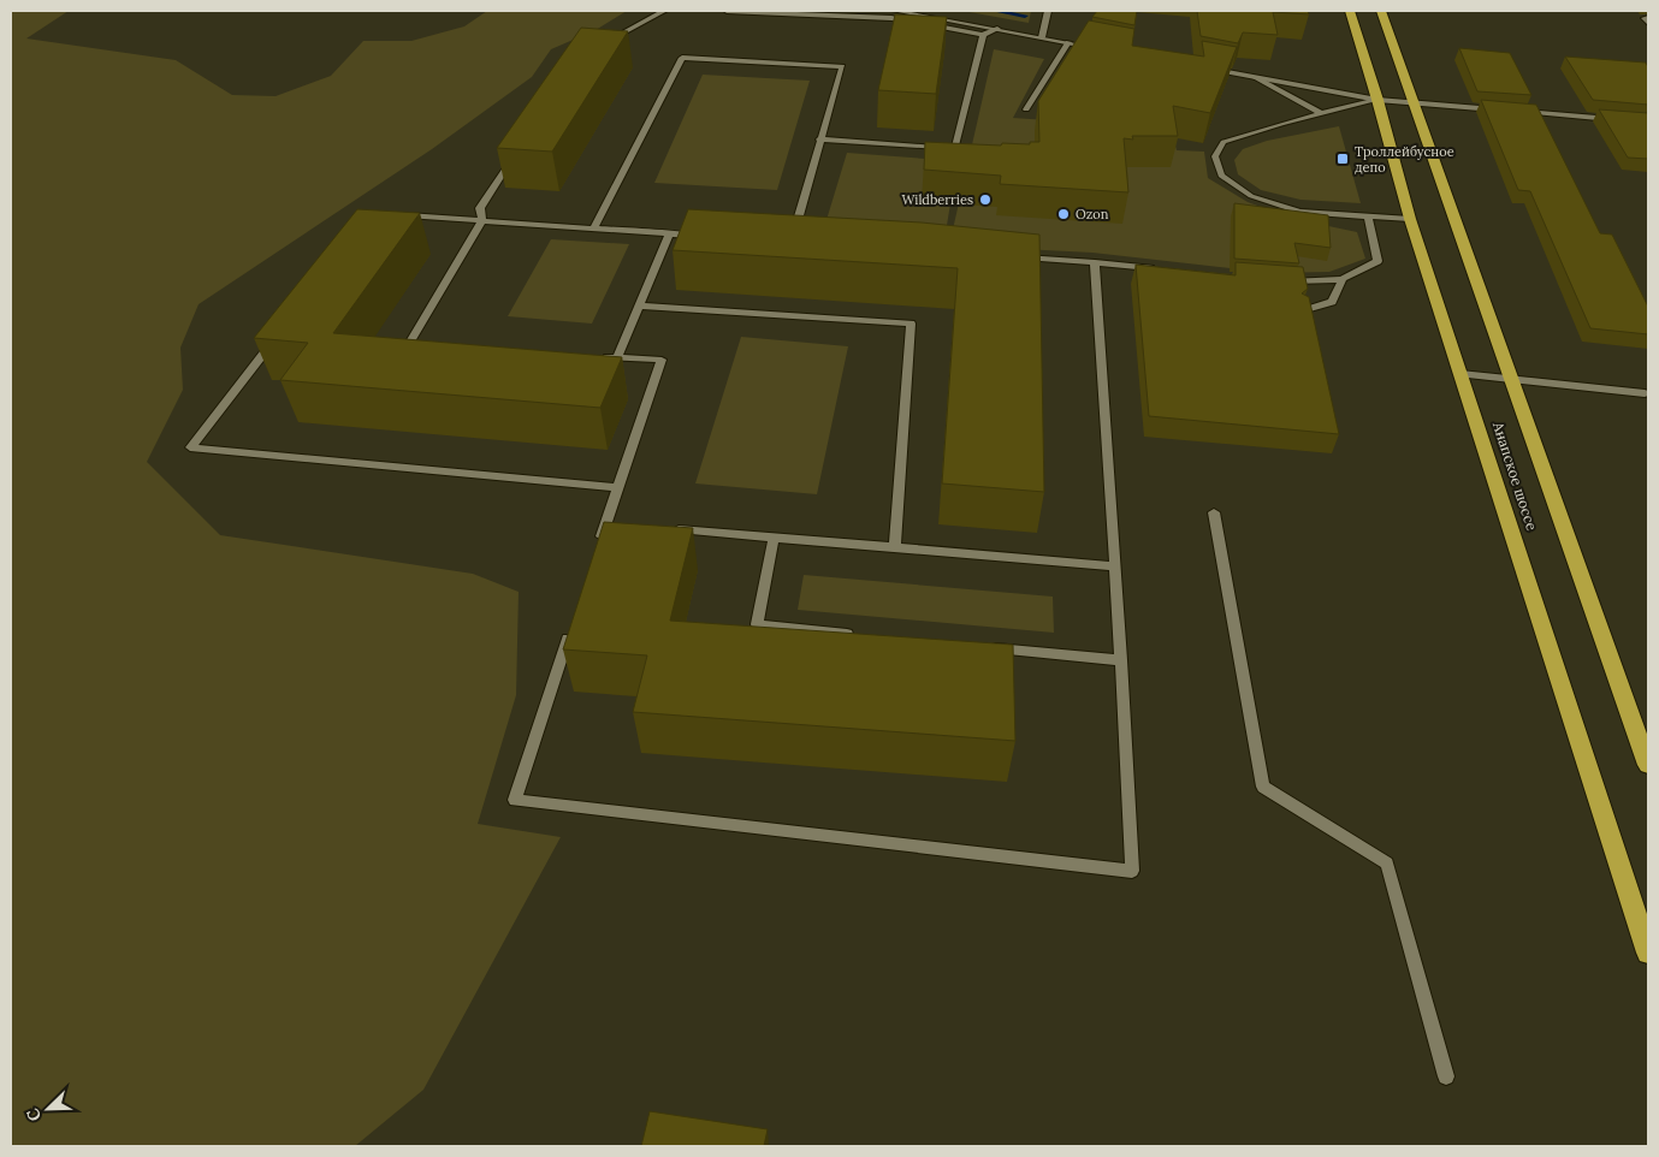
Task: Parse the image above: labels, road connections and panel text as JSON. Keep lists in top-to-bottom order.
{
  "streets": {
    "highway": ["Анапское шоссе"]
  },
  "places": {
    "transit": ["Троллейбусное депо"],
    "other": ["Wildberries", "Ozon"]
  },
  "north": "bottom left"
}
